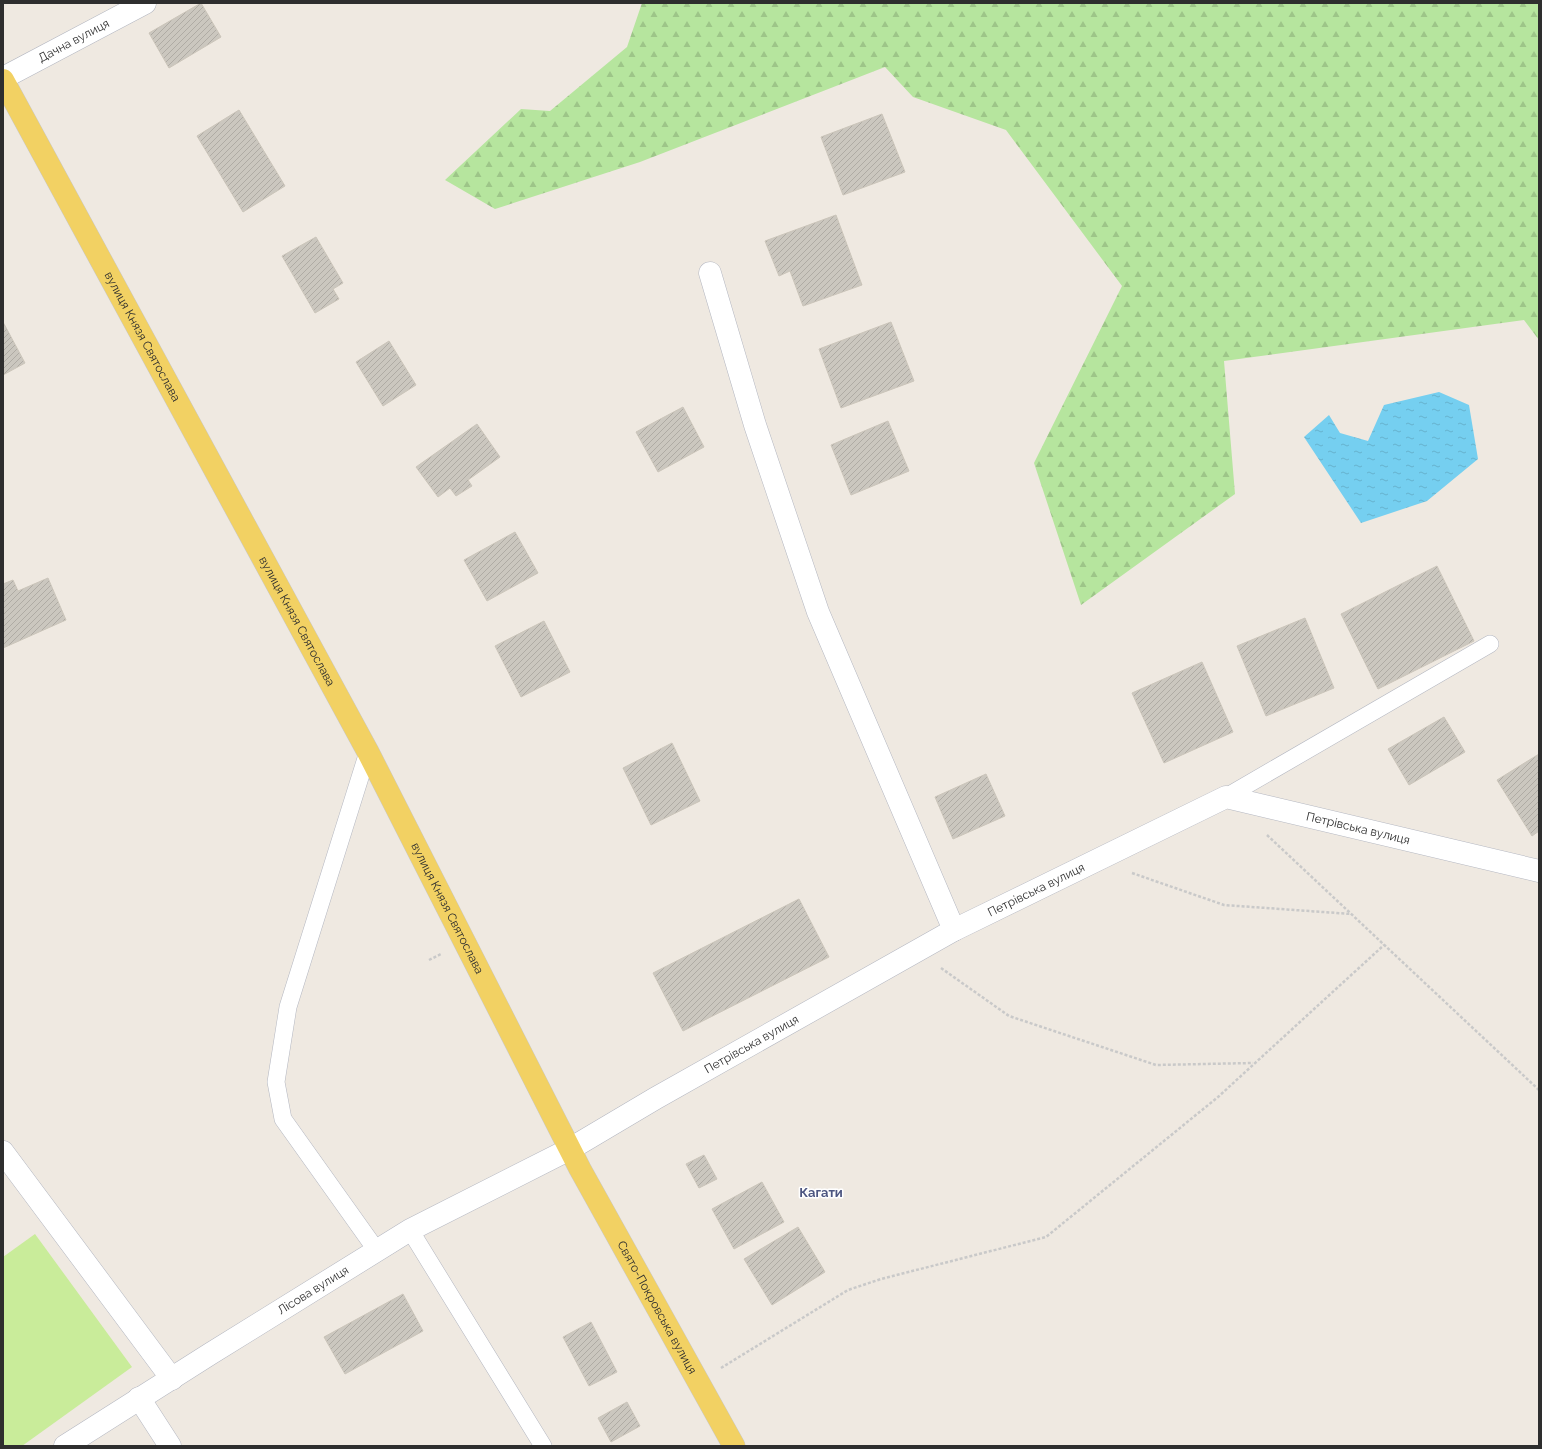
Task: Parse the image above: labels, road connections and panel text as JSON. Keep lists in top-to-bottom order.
{
  "streets": {
    "main road": ["вулиця Князя Святослава", "Свято-Покровська вулиця"],
    "street": ["Дачна вулиця", "Петрівська вулиця", "Лісова вулиця"]
  },
  "crossings": [
    ["Дачна вулиця", "вулиця Князя Святослава"],
    ["вулиця Князя Святослава", "Петрівська вулиця"],
    ["вулиця Князя Святослава", "Лісова вулиця"],
    ["вулиця Князя Святослава", "Свято-Покровська вулиця"],
    ["Петрівська вулиця", "Лісова вулиця"]
  ],
  "districts": ["Кагати"]
}
